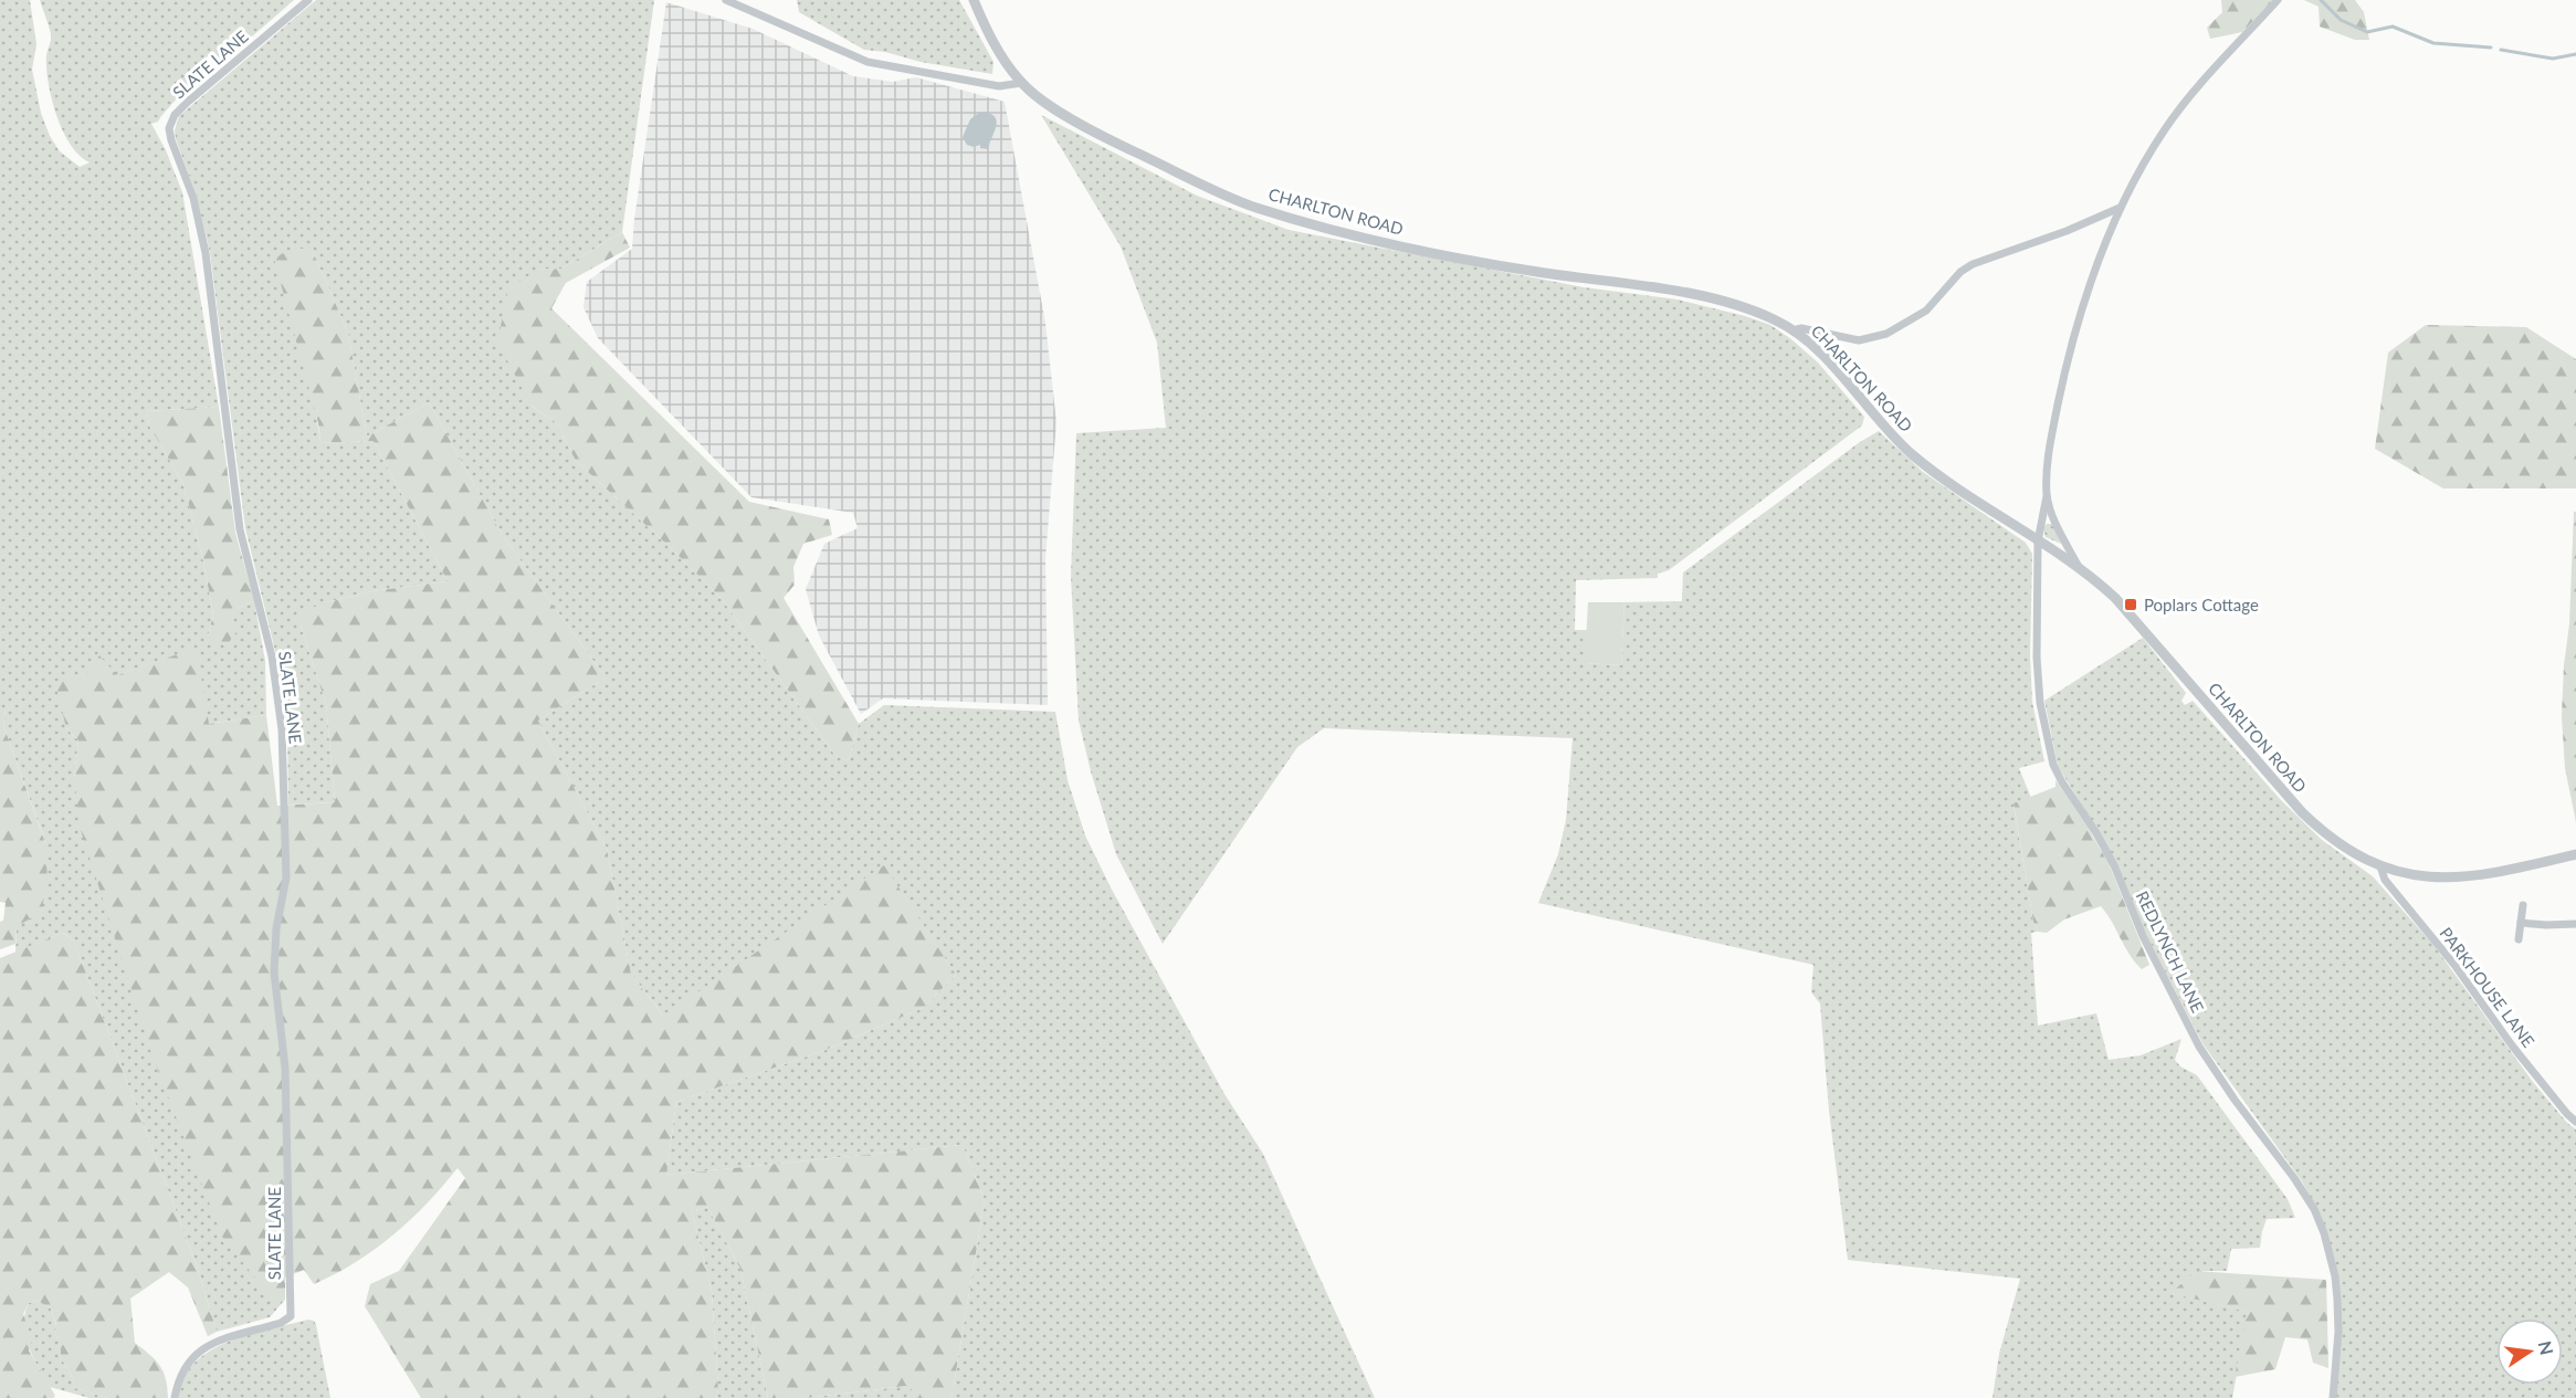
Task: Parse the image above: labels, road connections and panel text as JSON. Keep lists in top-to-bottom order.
{
  "streets": {
    "street": [
      "SLATE LANE",
      "CHARLTON ROAD",
      "REDLYNCH LANE",
      "PARKHOUSE LANE"
    ]
  },
  "crossings": [
    ["CHARLTON ROAD", "REDLYNCH LANE"],
    ["CHARLTON ROAD", "PARKHOUSE LANE"]
  ],
  "places": {
    "transit": ["Poplars Cottage"]
  },
  "north": "right"
}
